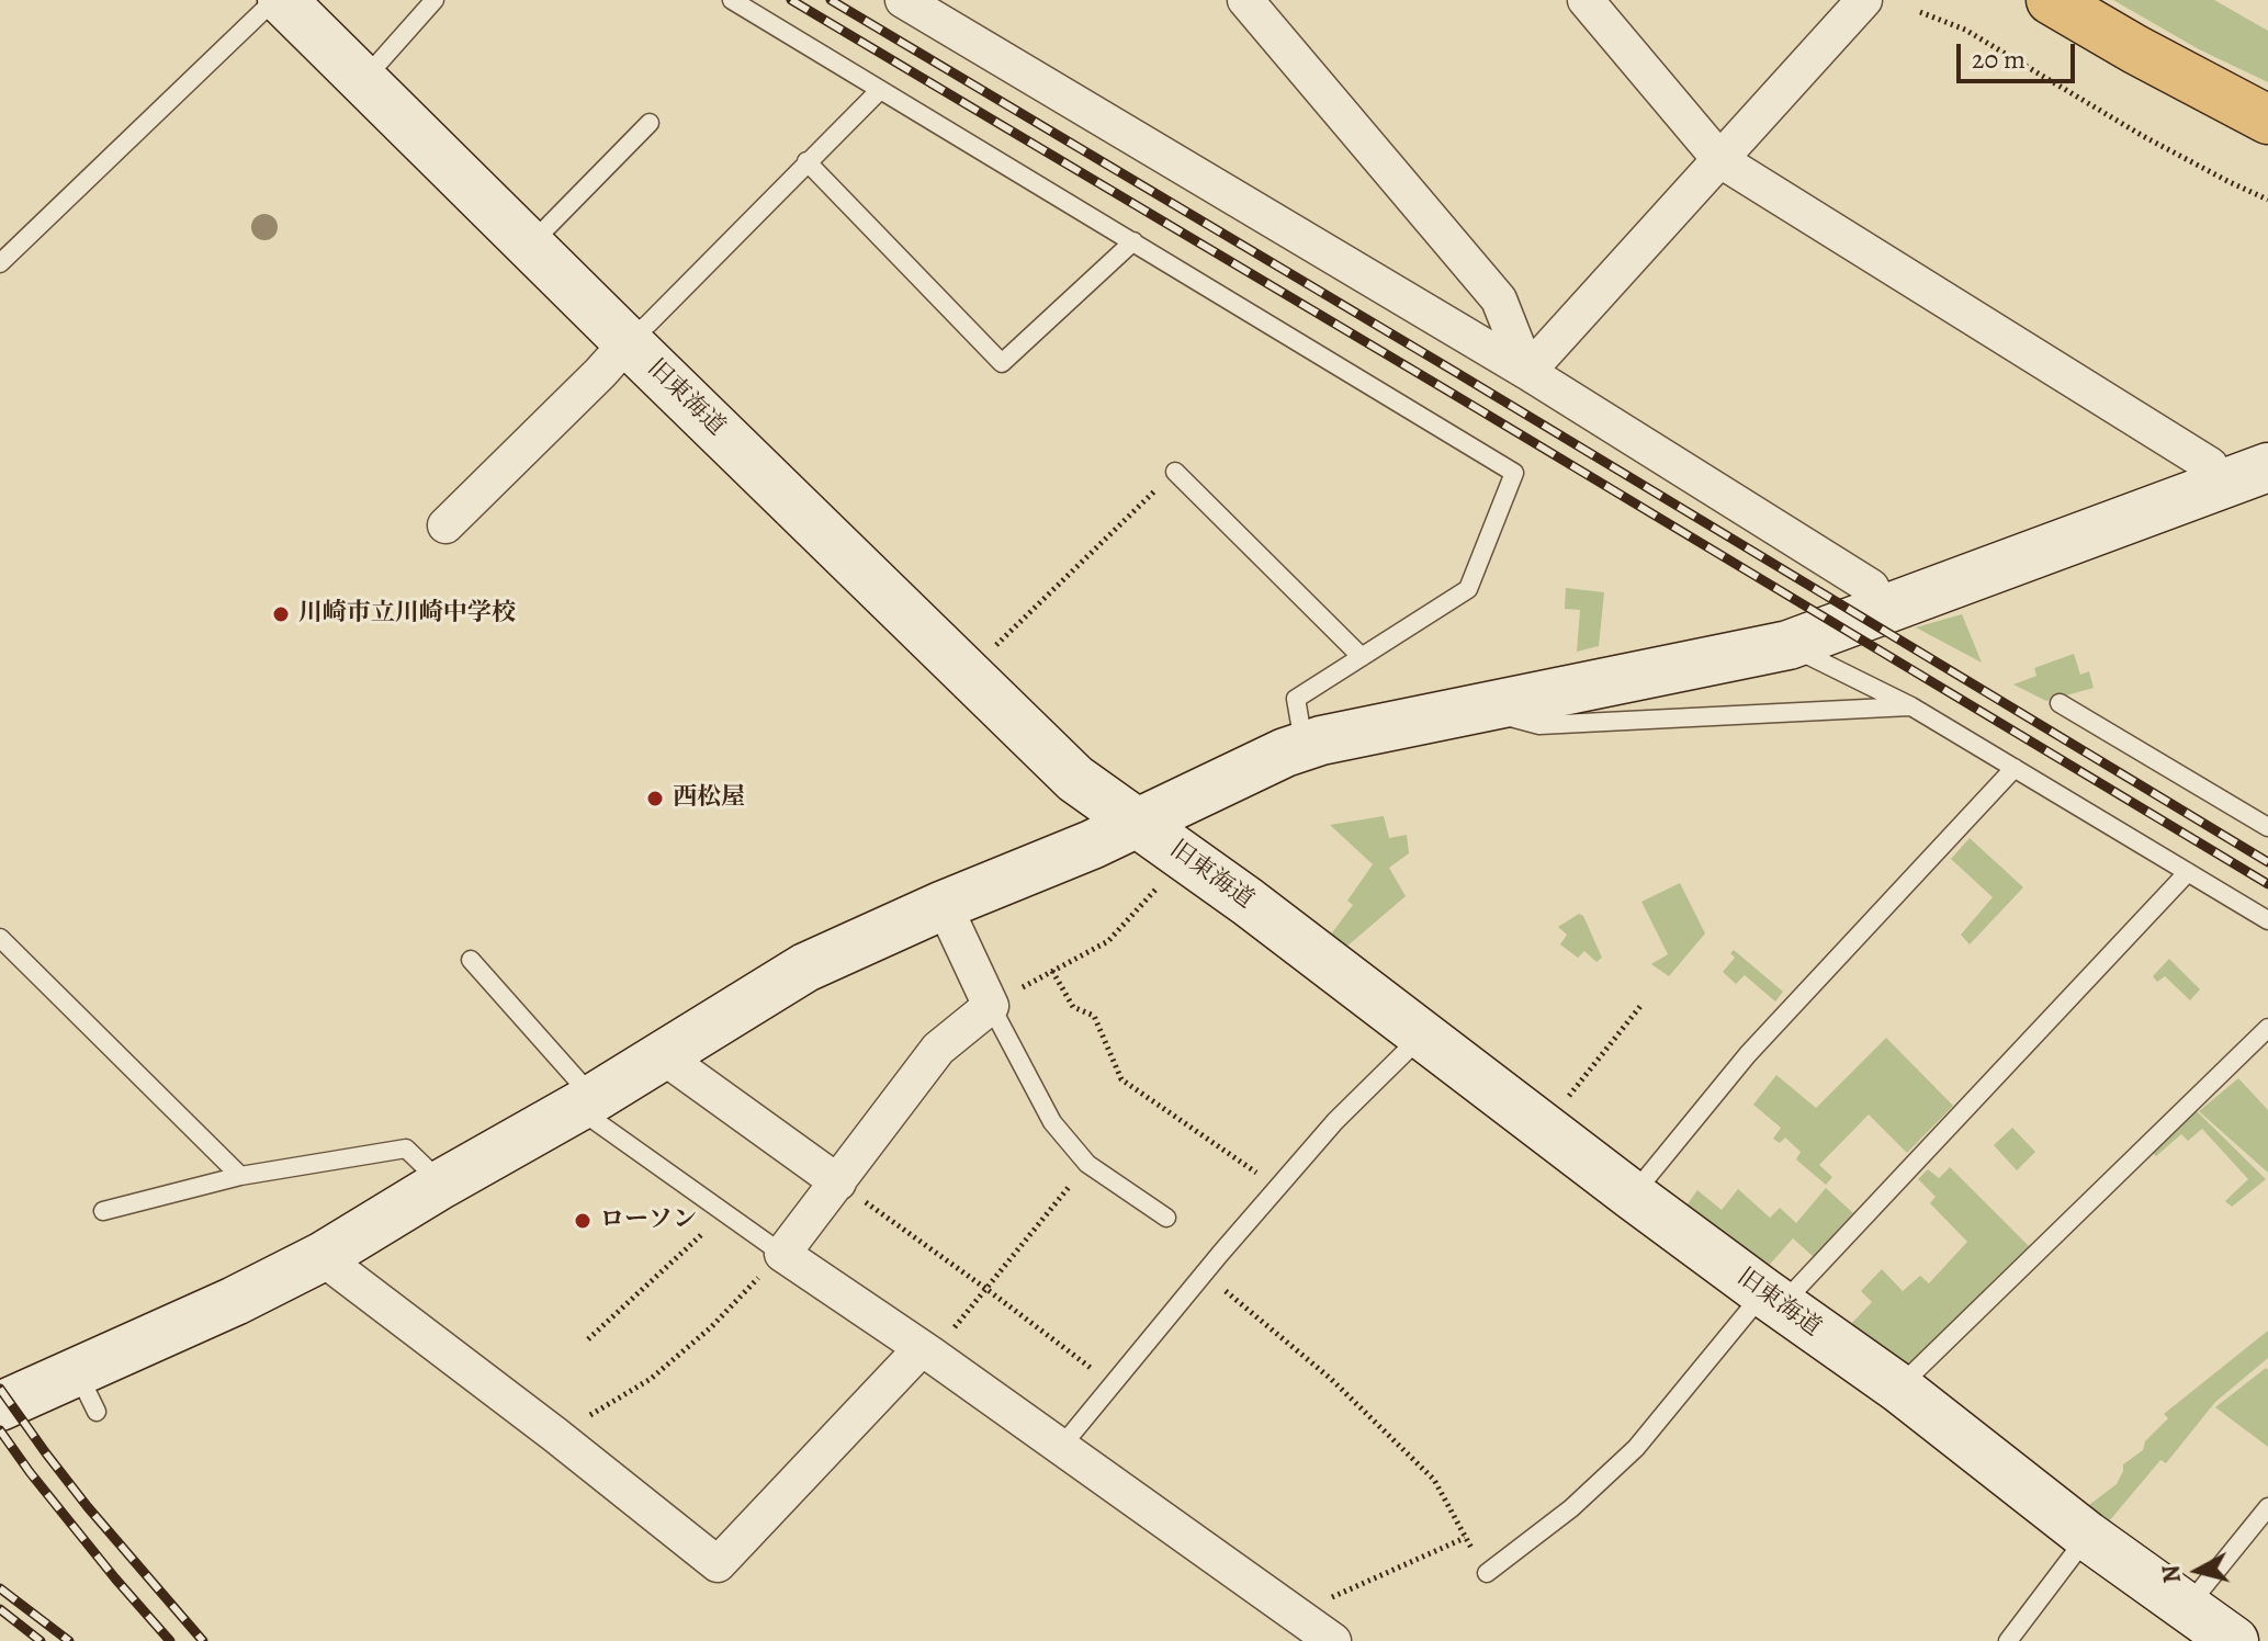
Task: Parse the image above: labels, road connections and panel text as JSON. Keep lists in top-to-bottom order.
{
  "streets": {
    "street": ["旧東海道"]
  },
  "places": ["川崎市立川崎中学校", "西松屋", "ローソン"],
  "scale_bar": "20 m",
  "north": "left"
}
